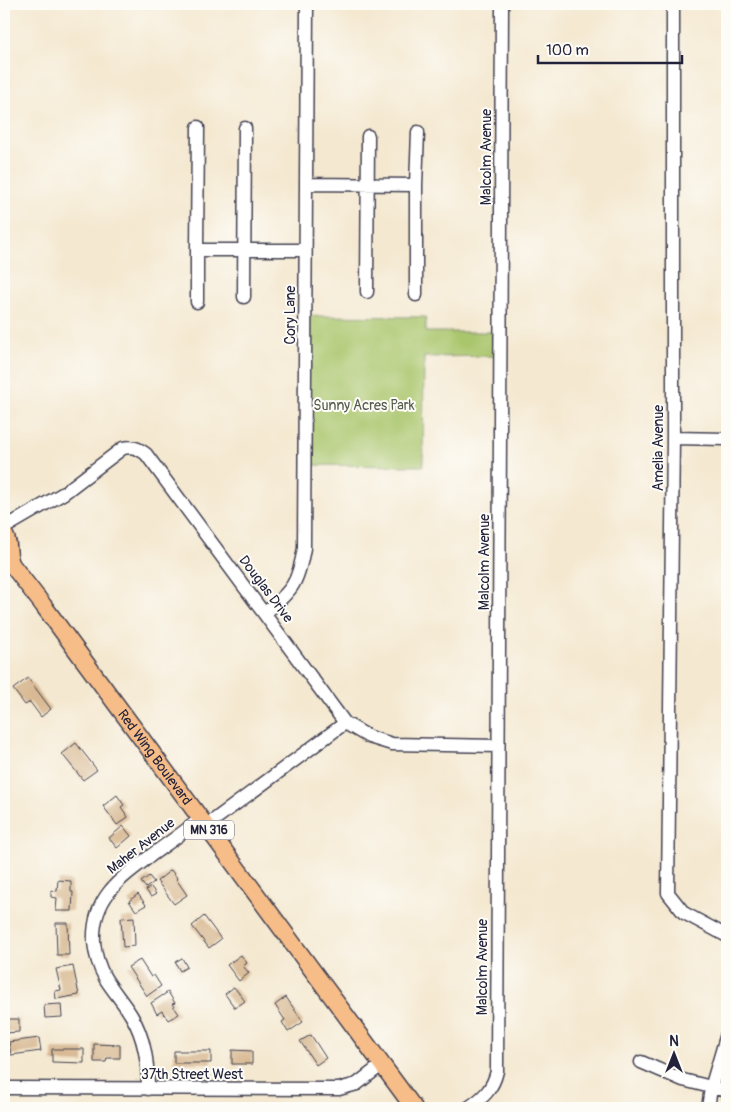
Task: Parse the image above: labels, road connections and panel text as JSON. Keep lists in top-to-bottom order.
{
  "streets": {
    "main road": ["Red Wing Boulevard", "MN 316"],
    "street": [
      "Malcolm Avenue",
      "Cory Lane",
      "Amelia Avenue",
      "Douglas Drive",
      "Maher Avenue",
      "37th Street West"
    ]
  },
  "crossings": [
    ["Malcolm Avenue", "Douglas Drive"],
    ["Cory Lane", "Douglas Drive"],
    ["Douglas Drive", "Red Wing Boulevard"],
    ["Douglas Drive", "Maher Avenue"],
    ["Red Wing Boulevard", "Maher Avenue"],
    ["Red Wing Boulevard", "37th Street West"],
    ["Maher Avenue", "37th Street West"]
  ],
  "parks": ["Sunny Acres Park"],
  "scale_bar": "100 m",
  "north": "top"
}
